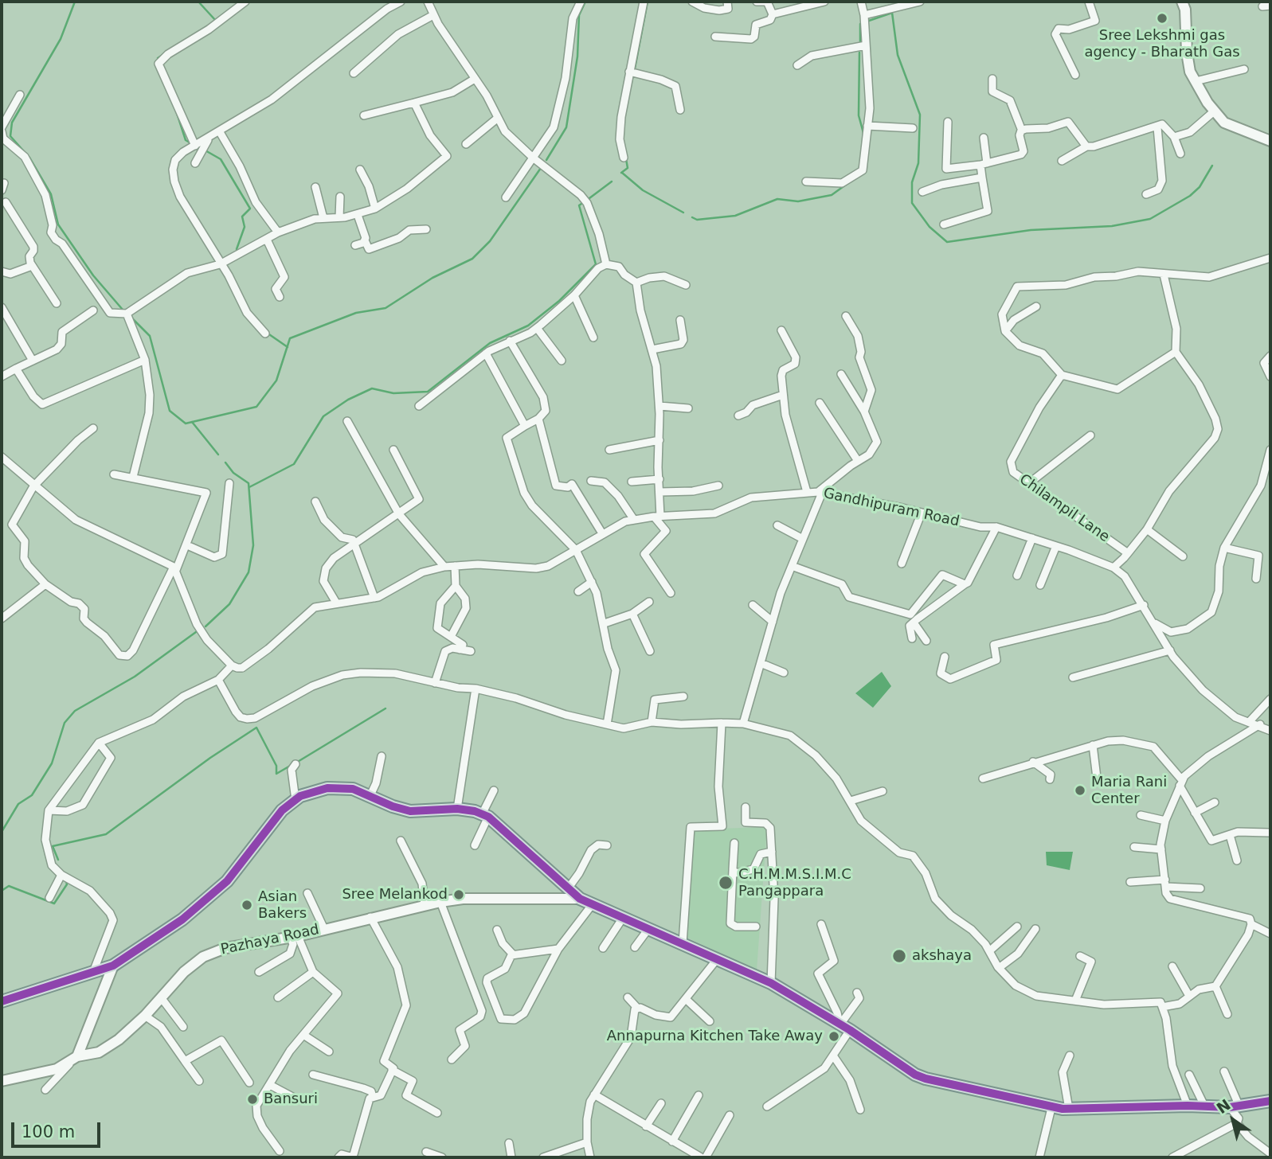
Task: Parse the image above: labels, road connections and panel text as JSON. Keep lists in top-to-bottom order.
{
  "streets": {
    "street": ["Gandhipuram Road", "Chilampil Lane", "Pazhaya Road"]
  },
  "places": [
    "Sree Lekshmi gas agency - Bharath Gas",
    "Maria Rani Center",
    "C.H.M.M.S.I.M.C Pangappara",
    "Sree Melankod",
    "Asian Bakers",
    "akshaya",
    "Annapurna Kitchen Take Away",
    "Bansuri"
  ],
  "scale_bar": "100 m",
  "north": "top left"
}
